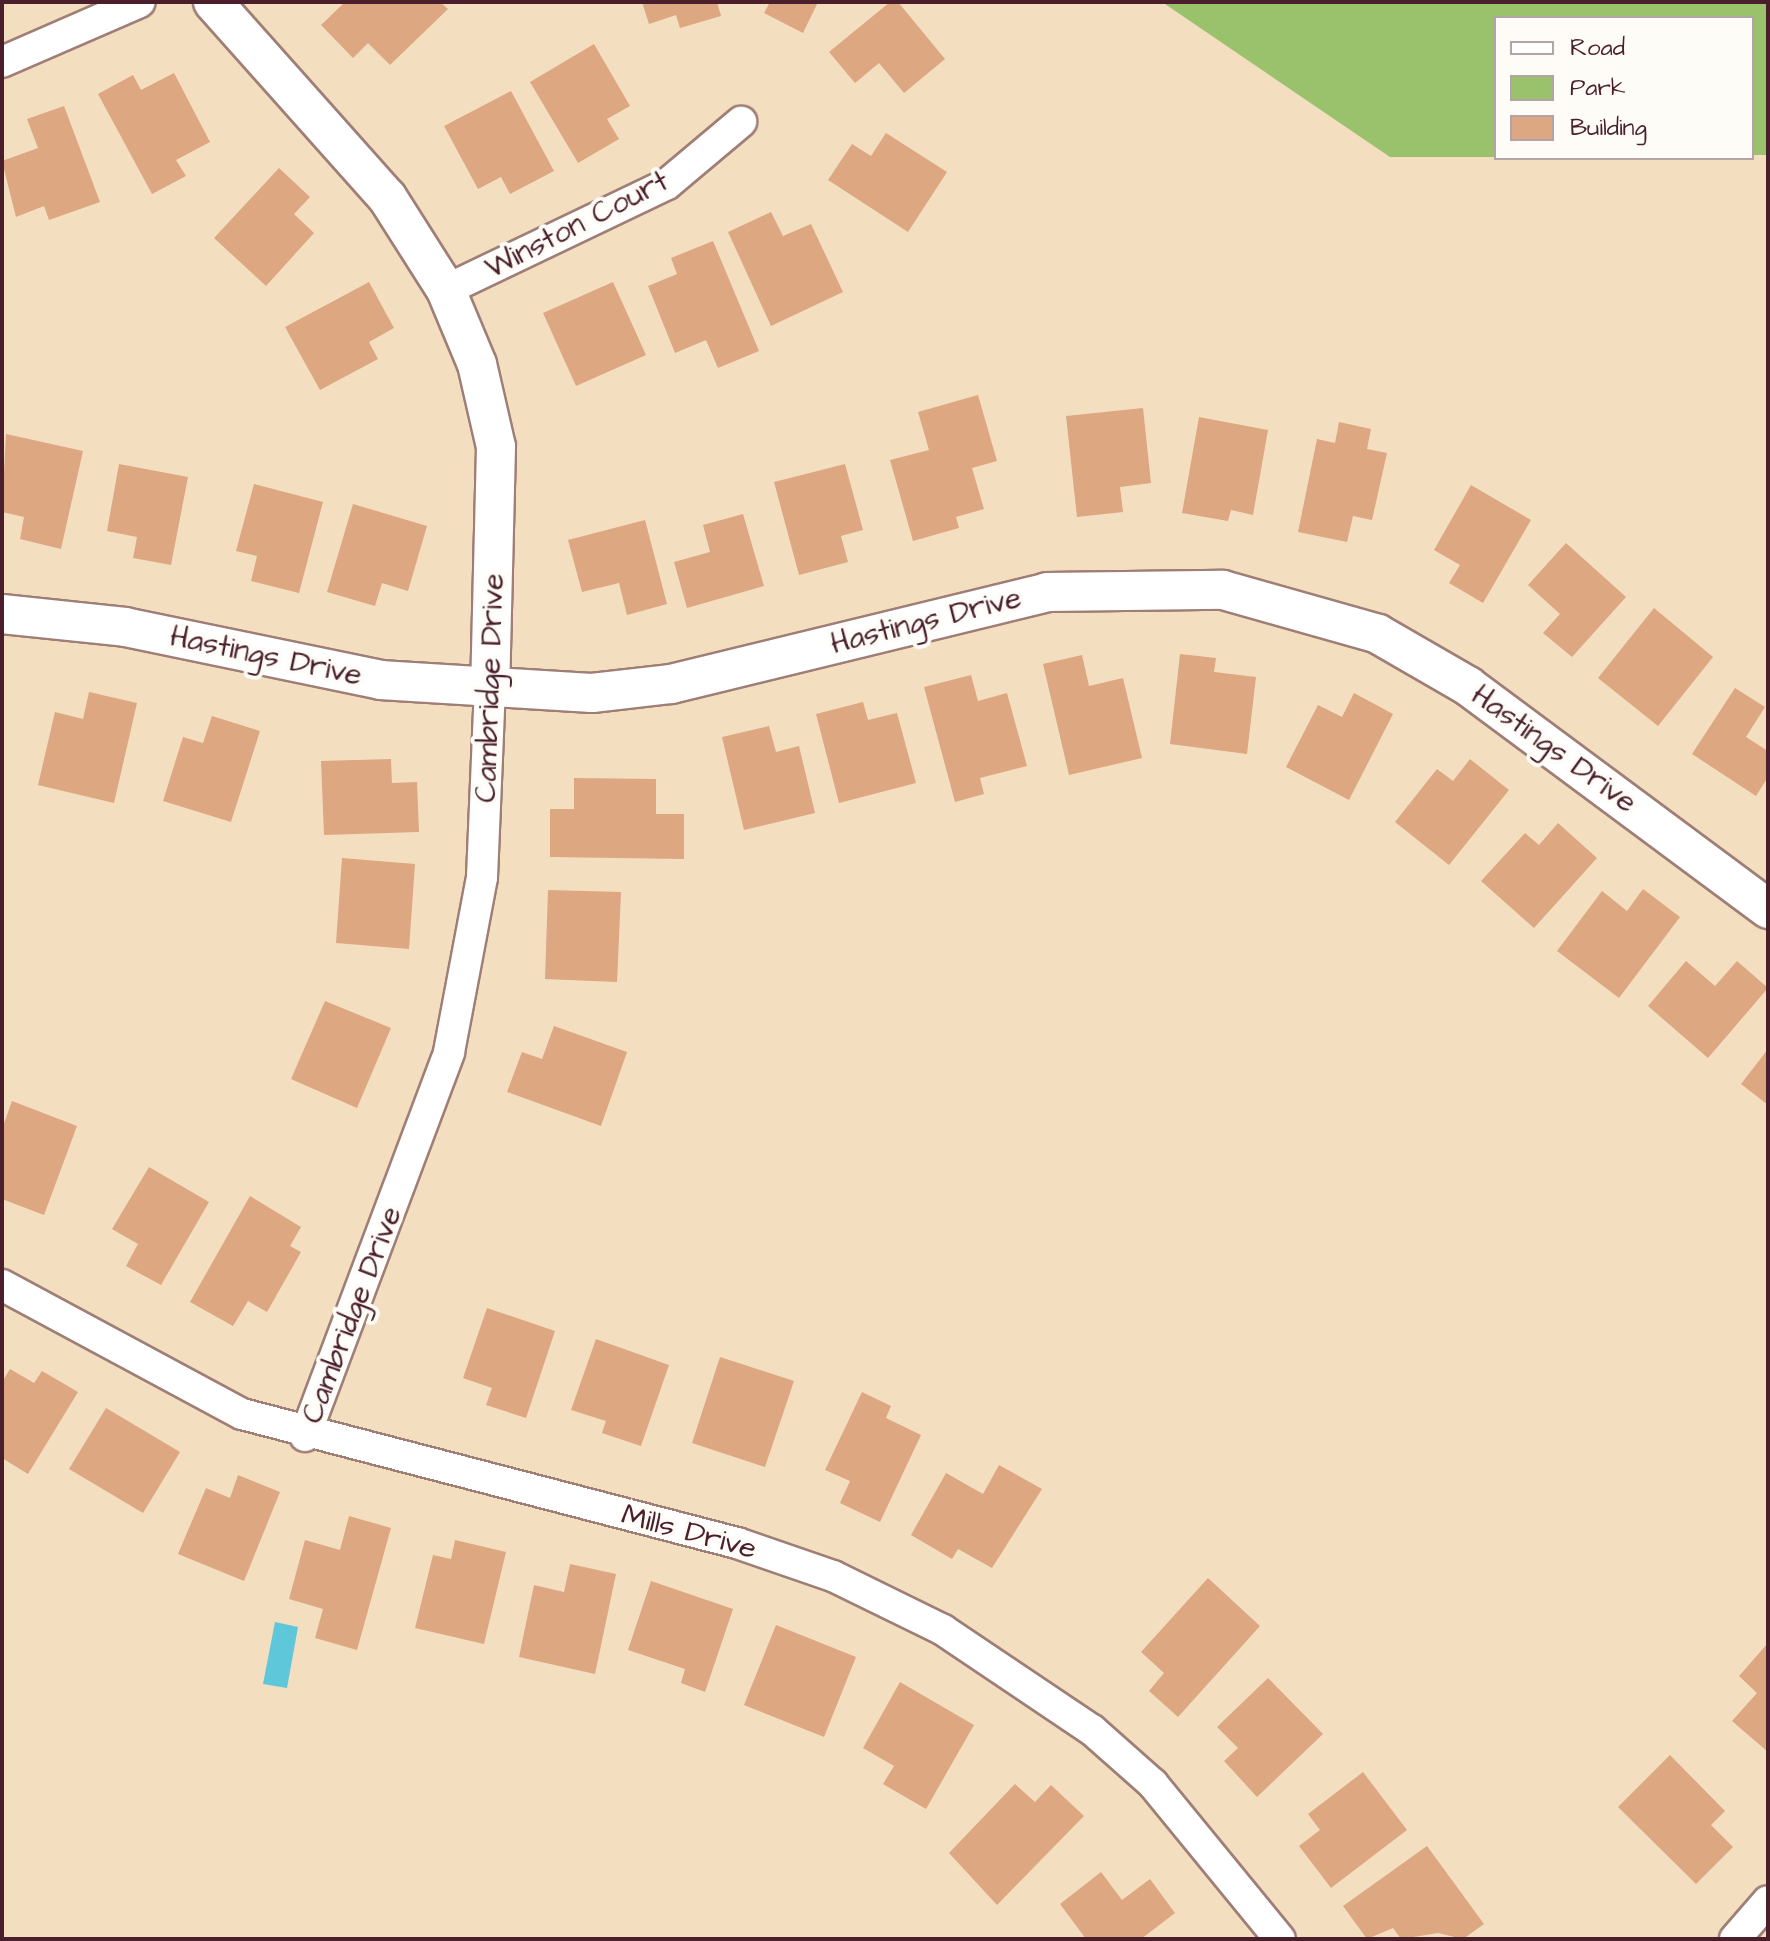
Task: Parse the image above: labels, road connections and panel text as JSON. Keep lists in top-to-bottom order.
{
  "streets": {
    "street": [
      "Winston Court",
      "Hastings Drive",
      "Cambridge Drive",
      "Mills Drive"
    ]
  },
  "crossings": [
    ["Winston Court", "Cambridge Drive"],
    ["Hastings Drive", "Cambridge Drive"],
    ["Cambridge Drive", "Mills Drive"]
  ],
  "legend": ["Road", "Park", "Building"]
}
